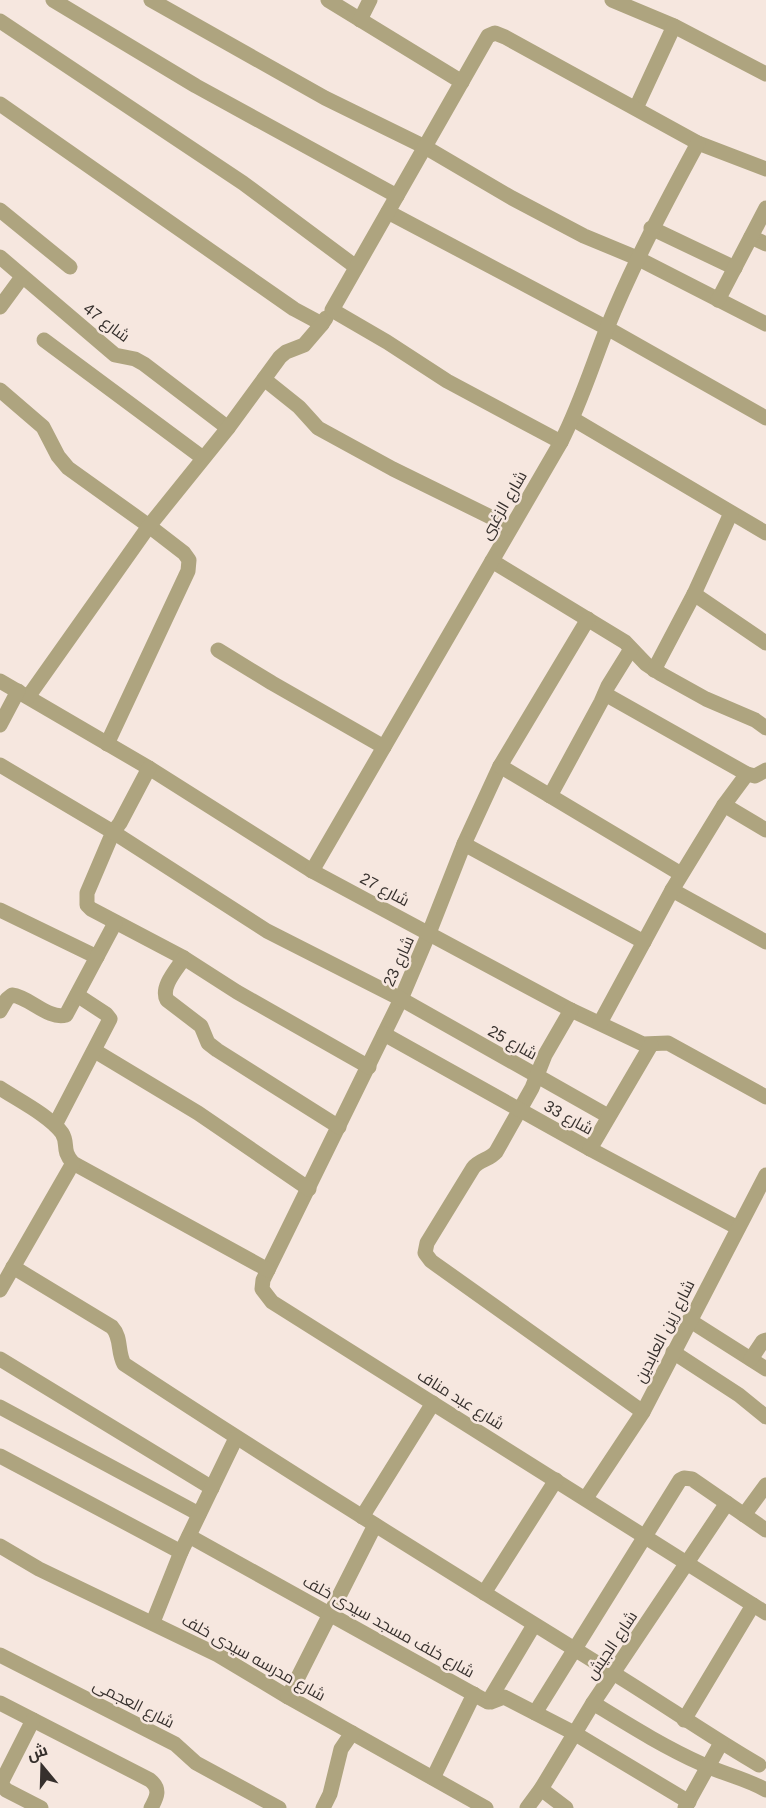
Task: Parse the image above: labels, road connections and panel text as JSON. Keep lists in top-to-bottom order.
{
  "streets": {
    "street": [
      "شارع 47",
      "شارع الزغبى",
      "شارع 27",
      "شارع 23",
      "شارع 25",
      "شارع 33",
      "شارع زين العابدين",
      "شارع عبد مناف",
      "شارع خلف مسجد سيدى خلف",
      "شارع الجيش",
      "شارع مدرسه سيدى خلف",
      "شارع العجمى"
    ]
  },
  "crossings": [
    ["شارع الزغبى", "شارع 27"],
    ["شارع 27", "شارع 23"],
    ["شارع 23", "شارع 25"],
    ["شارع 23", "شارع 33"],
    ["شارع 23", "شارع عبد مناف"],
    ["شارع 33", "شارع زين العابدين"],
    ["شارع زين العابدين", "شارع عبد مناف"],
    ["شارع عبد مناف", "شارع الجيش"],
    ["شارع خلف مسجد سيدى خلف", "شارع الجيش"]
  ],
  "north": "top"
}
